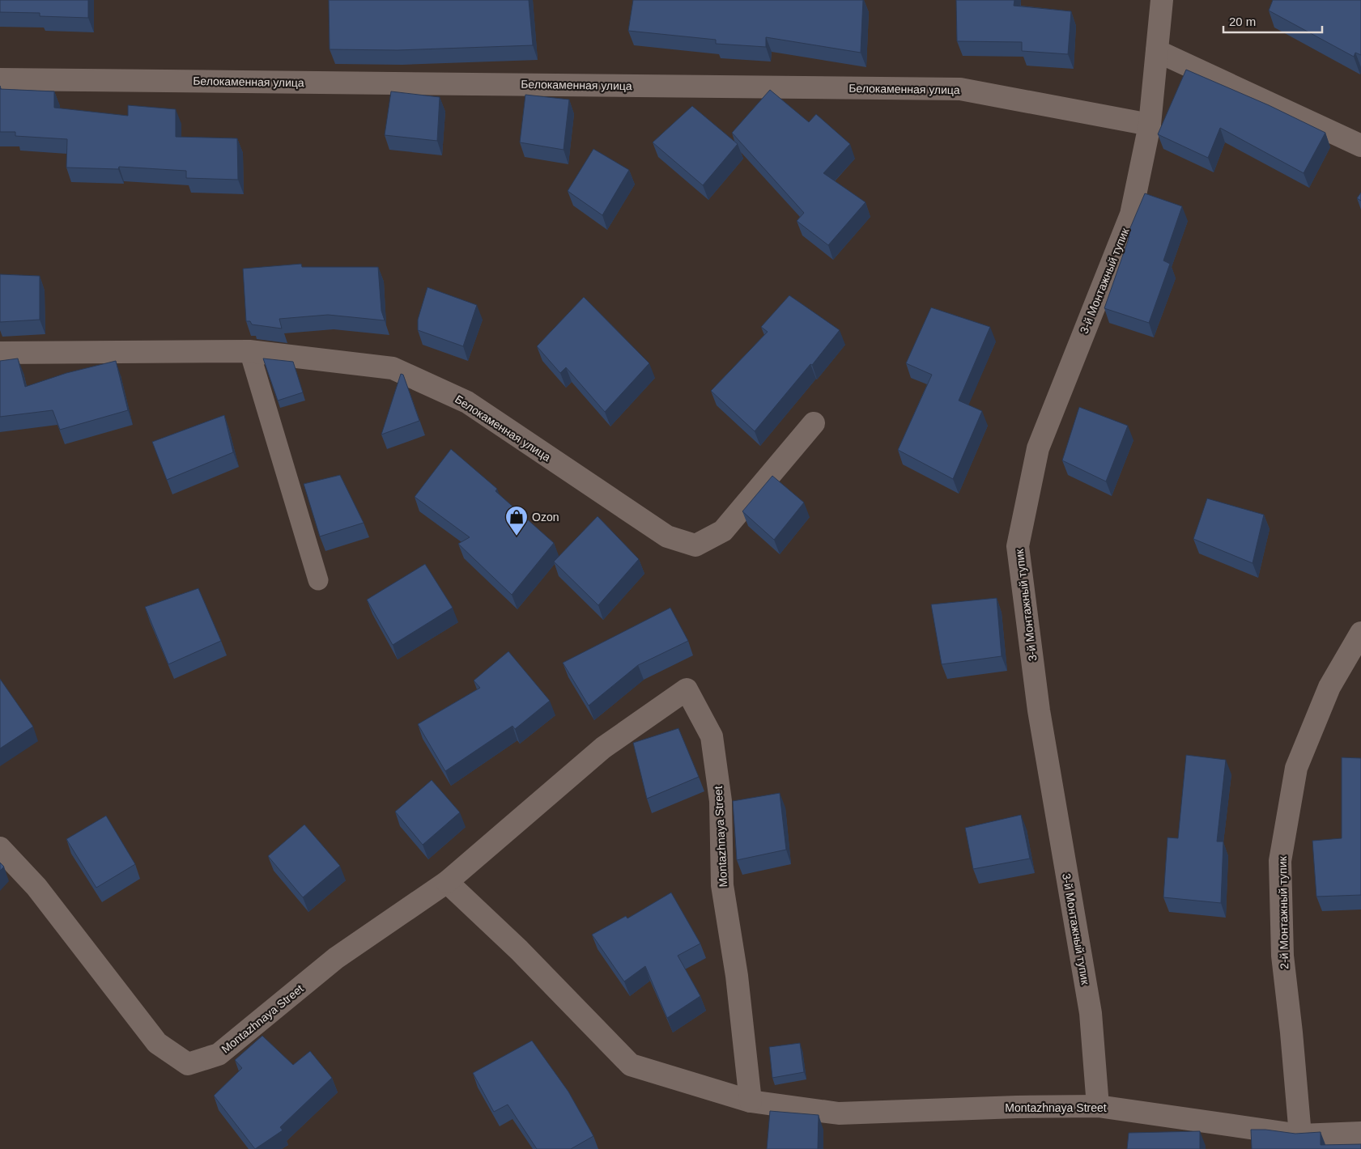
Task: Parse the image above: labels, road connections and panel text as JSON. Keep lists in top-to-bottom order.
{
  "streets": {
    "street": [
      "Белокаменная улица",
      "3-й Монтажный тупик",
      "Montazhnaya Street",
      "2-й Монтажный тупик"
    ]
  },
  "crossings": [
    ["Белокаменная улица", "3-й Монтажный тупик"],
    ["3-й Монтажный тупик", "Montazhnaya Street"],
    ["Montazhnaya Street", "2-й Монтажный тупик"]
  ],
  "places": {
    "shop": ["Ozon"]
  },
  "scale_bar": "20 m"
}
